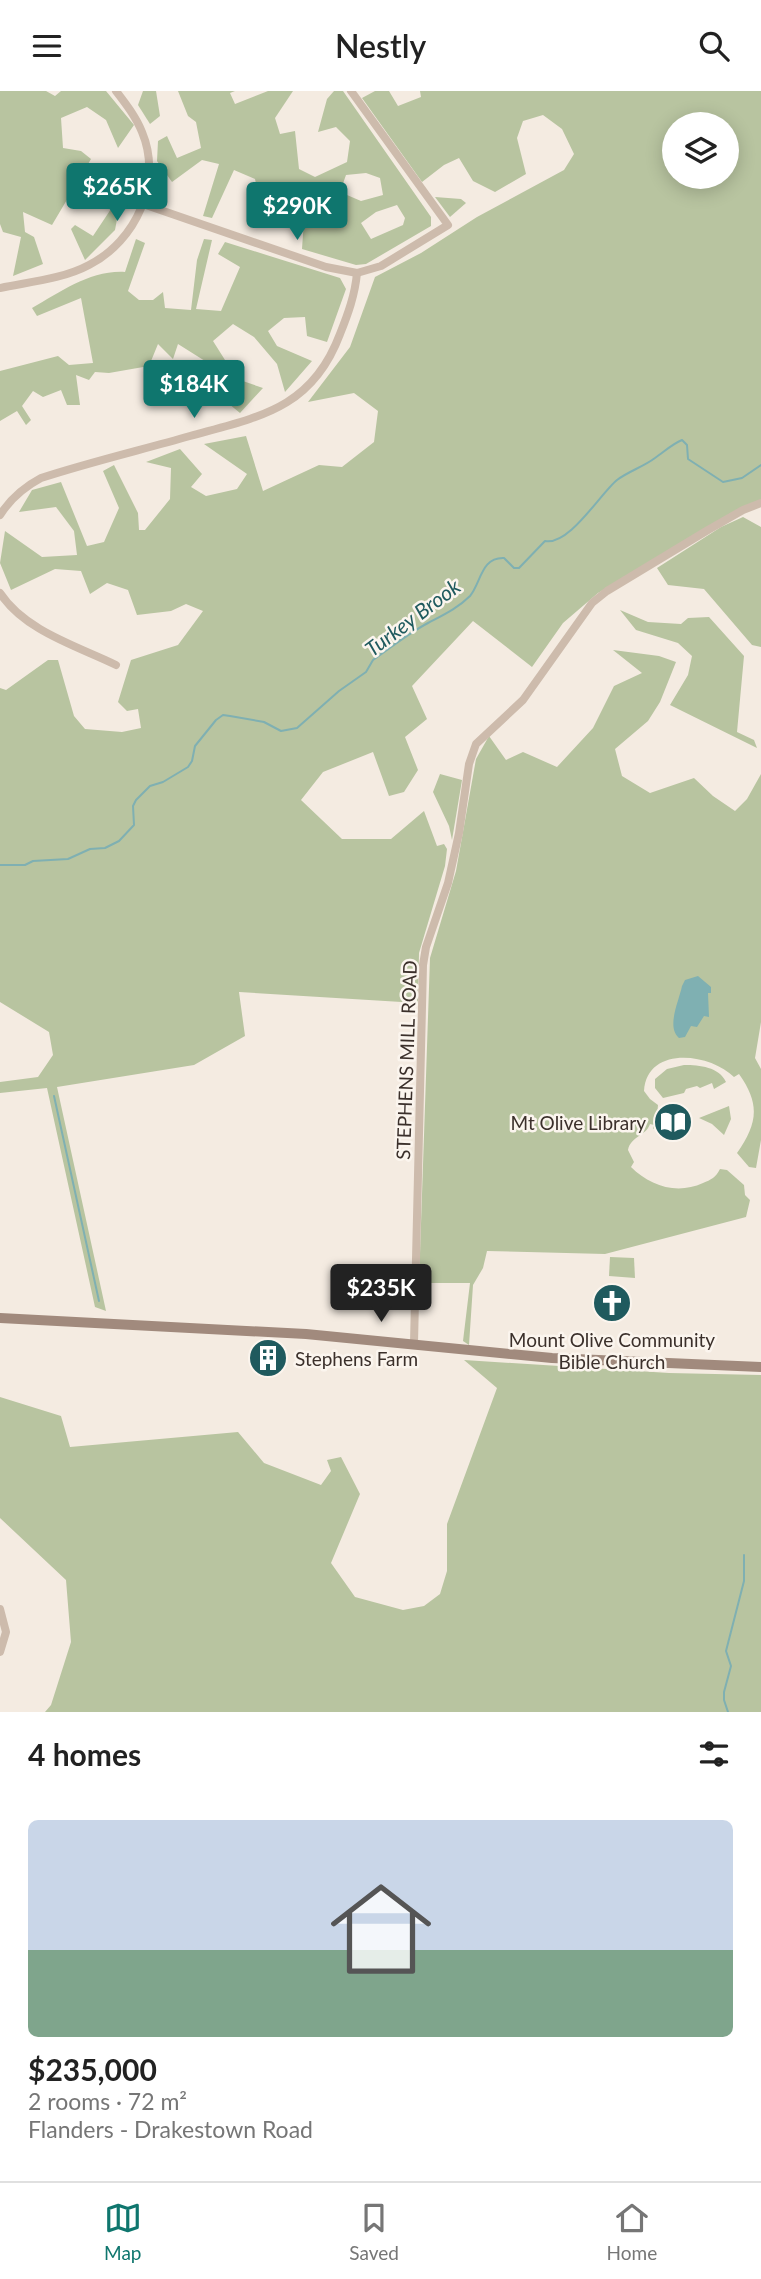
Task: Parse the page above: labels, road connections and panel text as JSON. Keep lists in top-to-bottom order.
{
  "streets": {
    "street": ["STEPHENS MILL ROAD"]
  },
  "water": ["Turkey Brook"],
  "places": {
    "library": ["Mt Olive Library"],
    "church": ["Mount Olive Community Bible Church"],
    "building": ["Stephens Farm"]
  },
  "page": {
    "header": "Nestly",
    "price": [
      "$265K",
      "$290K",
      "$184K",
      "$235K"
    ],
    "heading": "4 homes",
    "list": [
      {
        "name": "$235,000",
        "note": "2 rooms · 72 m² · Flanders - Drakestown Road"
      }
    ],
    "tabs": ["Map", "Saved", "Home"]
  }
}
